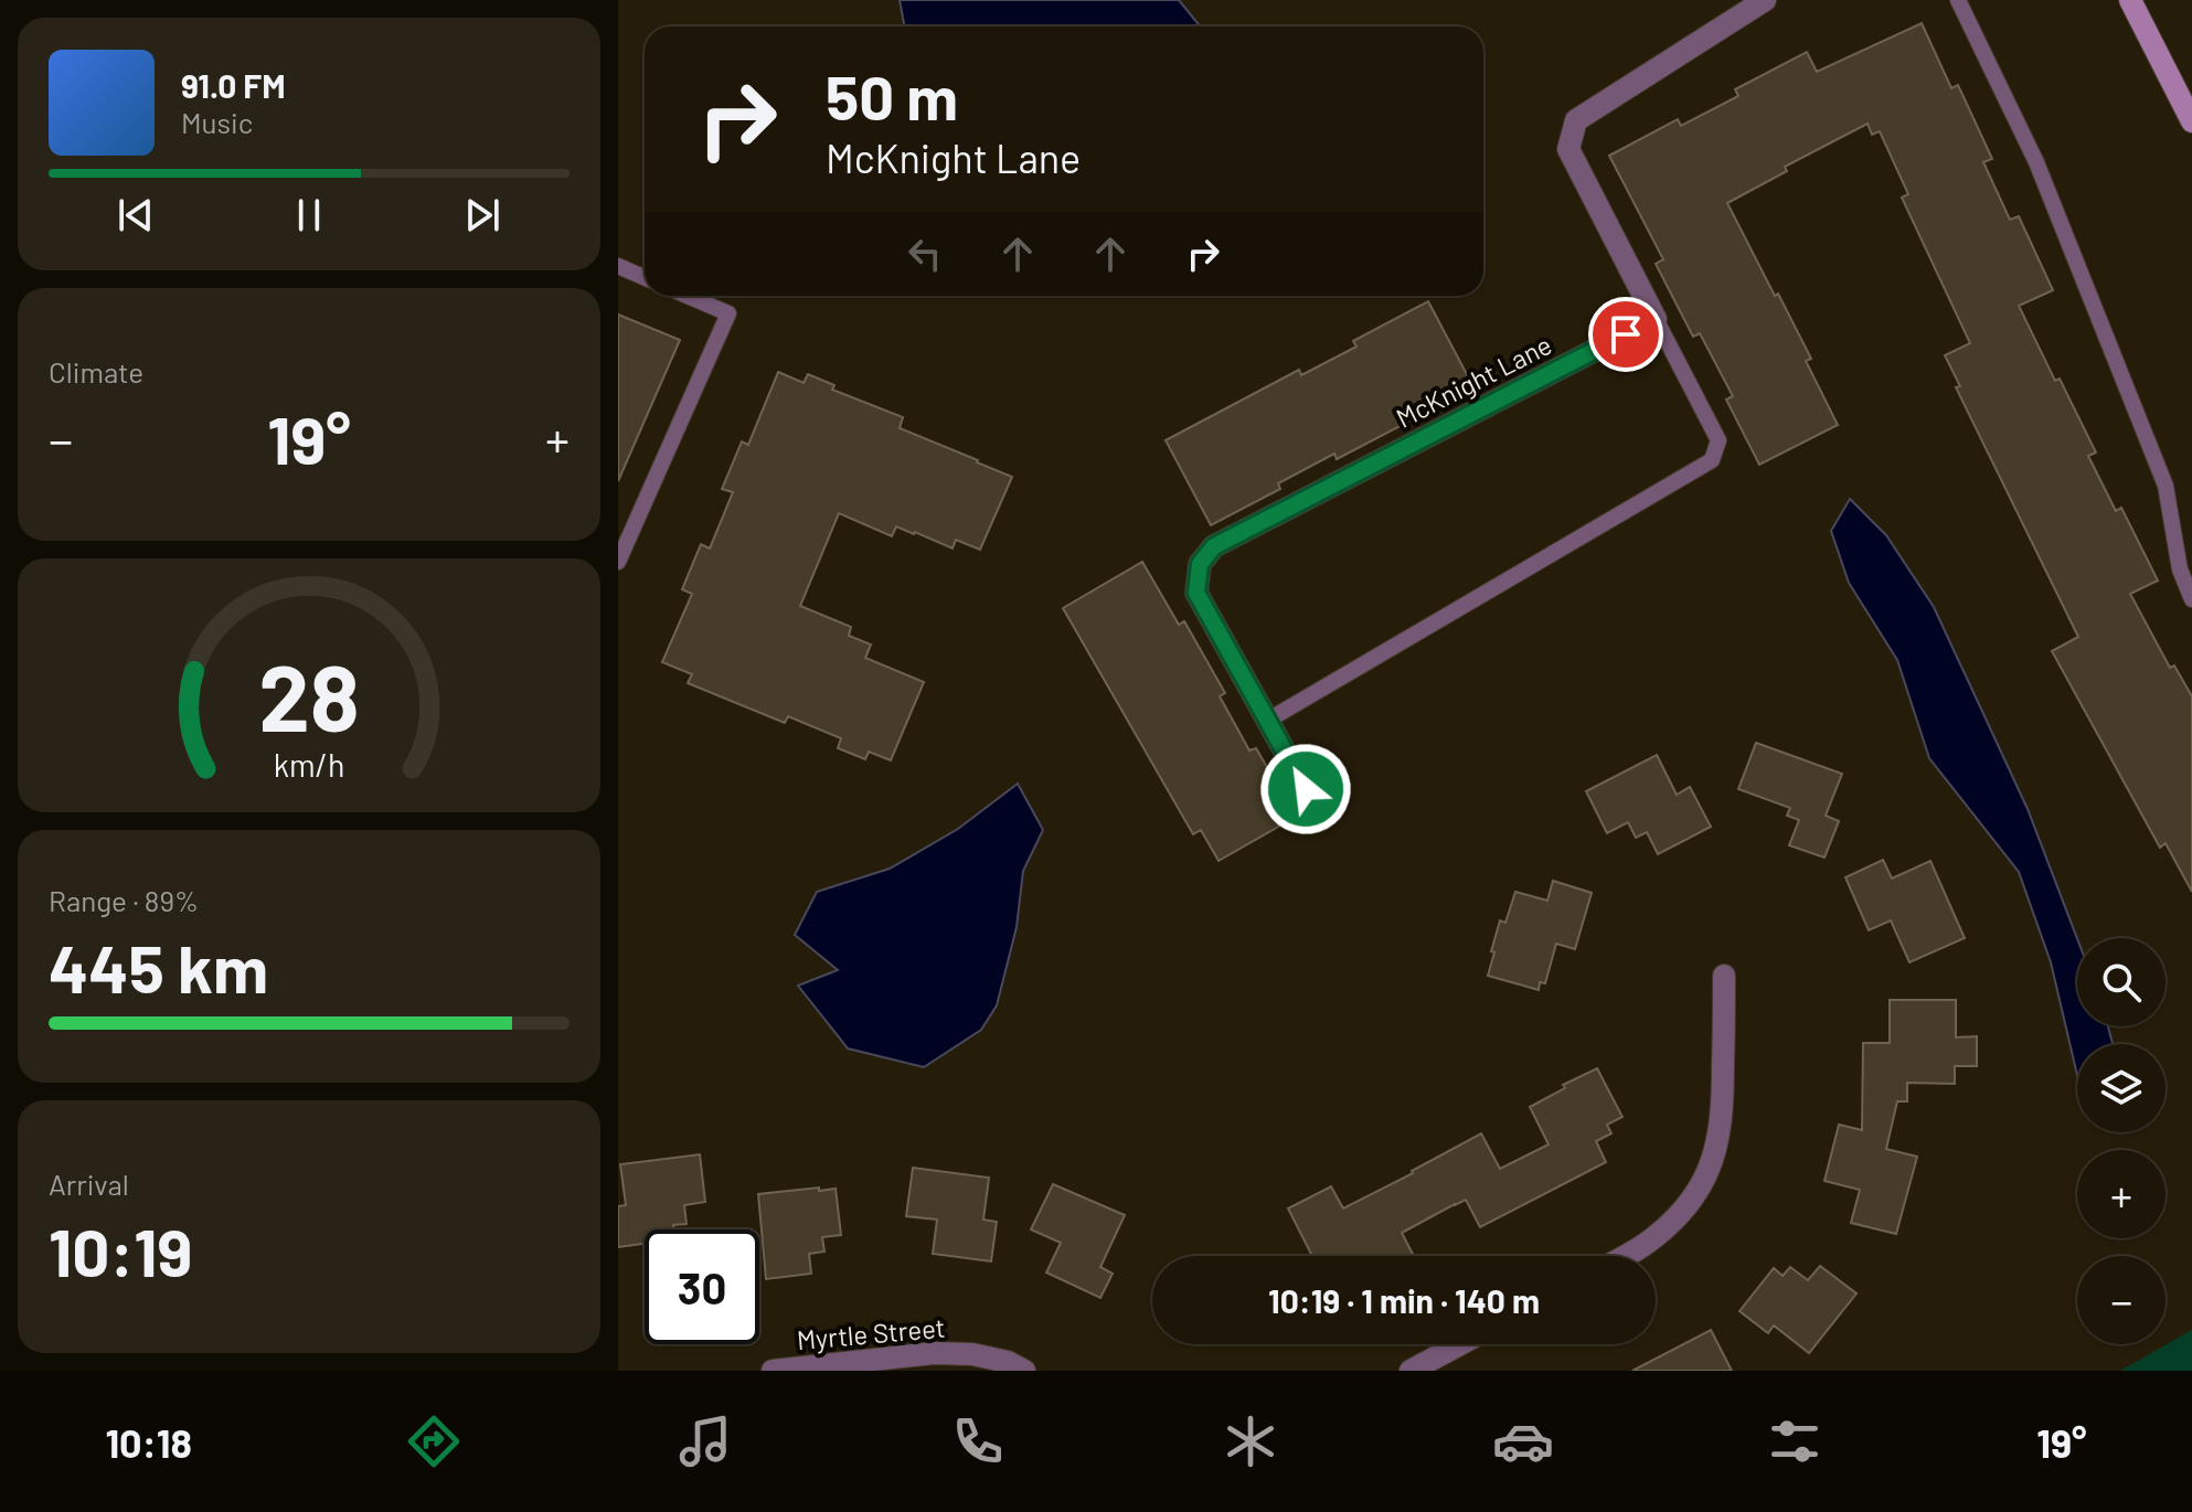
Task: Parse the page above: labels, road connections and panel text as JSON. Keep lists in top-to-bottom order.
{
  "streets": {
    "street": ["McKnight Lane", "Myrtle Street"]
  },
  "page": {
    "turn": ["50 m", "McKnight Lane"],
    "song": ["91.0 FM", "Music"],
    "tile": [
      "Climate",
      ["Range · 89%", "445 km"],
      ["Arrival", "10:19"]
    ],
    "heat": ["−", "19°", "+"],
    "map_buttons": ["+", "−"],
    "limit": "30",
    "trip": "10:19 · 1 min · 140 m",
    "tabs": ["10:18", "19°"],
    "gauge": ["28", "km/h"]
  }
}
